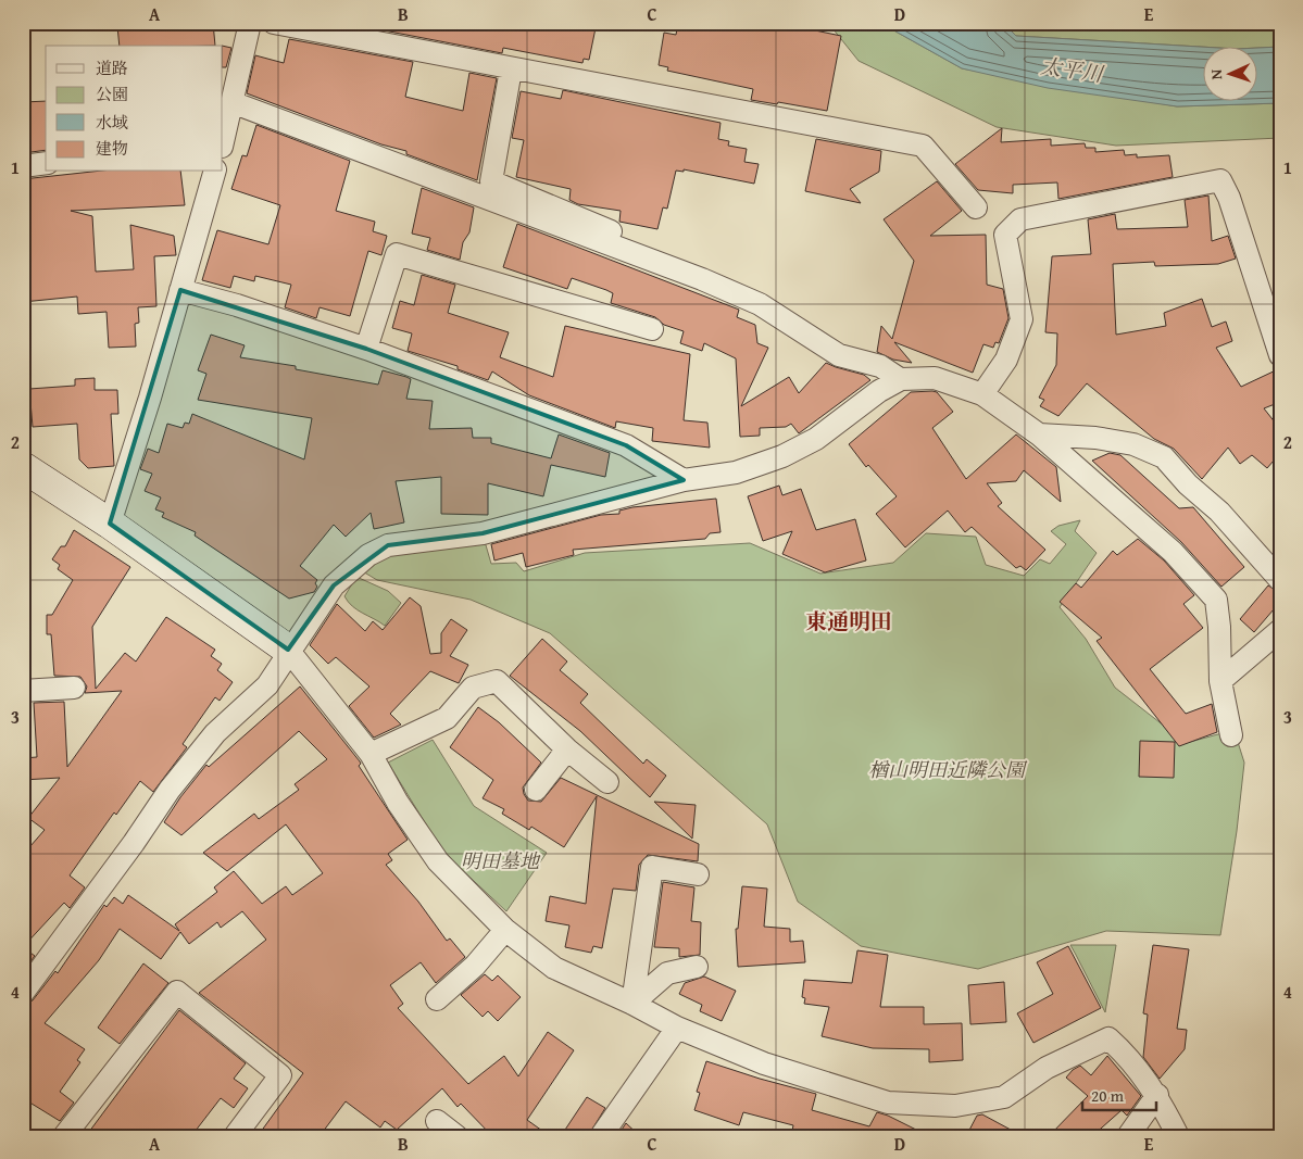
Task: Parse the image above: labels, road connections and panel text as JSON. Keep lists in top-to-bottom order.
{
  "districts": ["東通明田"],
  "water": ["太平川"],
  "parks": ["楢山明田近隣公園", "明田墓地"],
  "legend": [
    "道路",
    "公園",
    "水域",
    "建物"
  ],
  "scale_bar": "20 m",
  "north": "left",
  "grid": {
    "columns": [
      "A",
      "B",
      "C",
      "D",
      "E"
    ],
    "rows": [
      "1",
      "2",
      "3",
      "4"
    ]
  }
}
